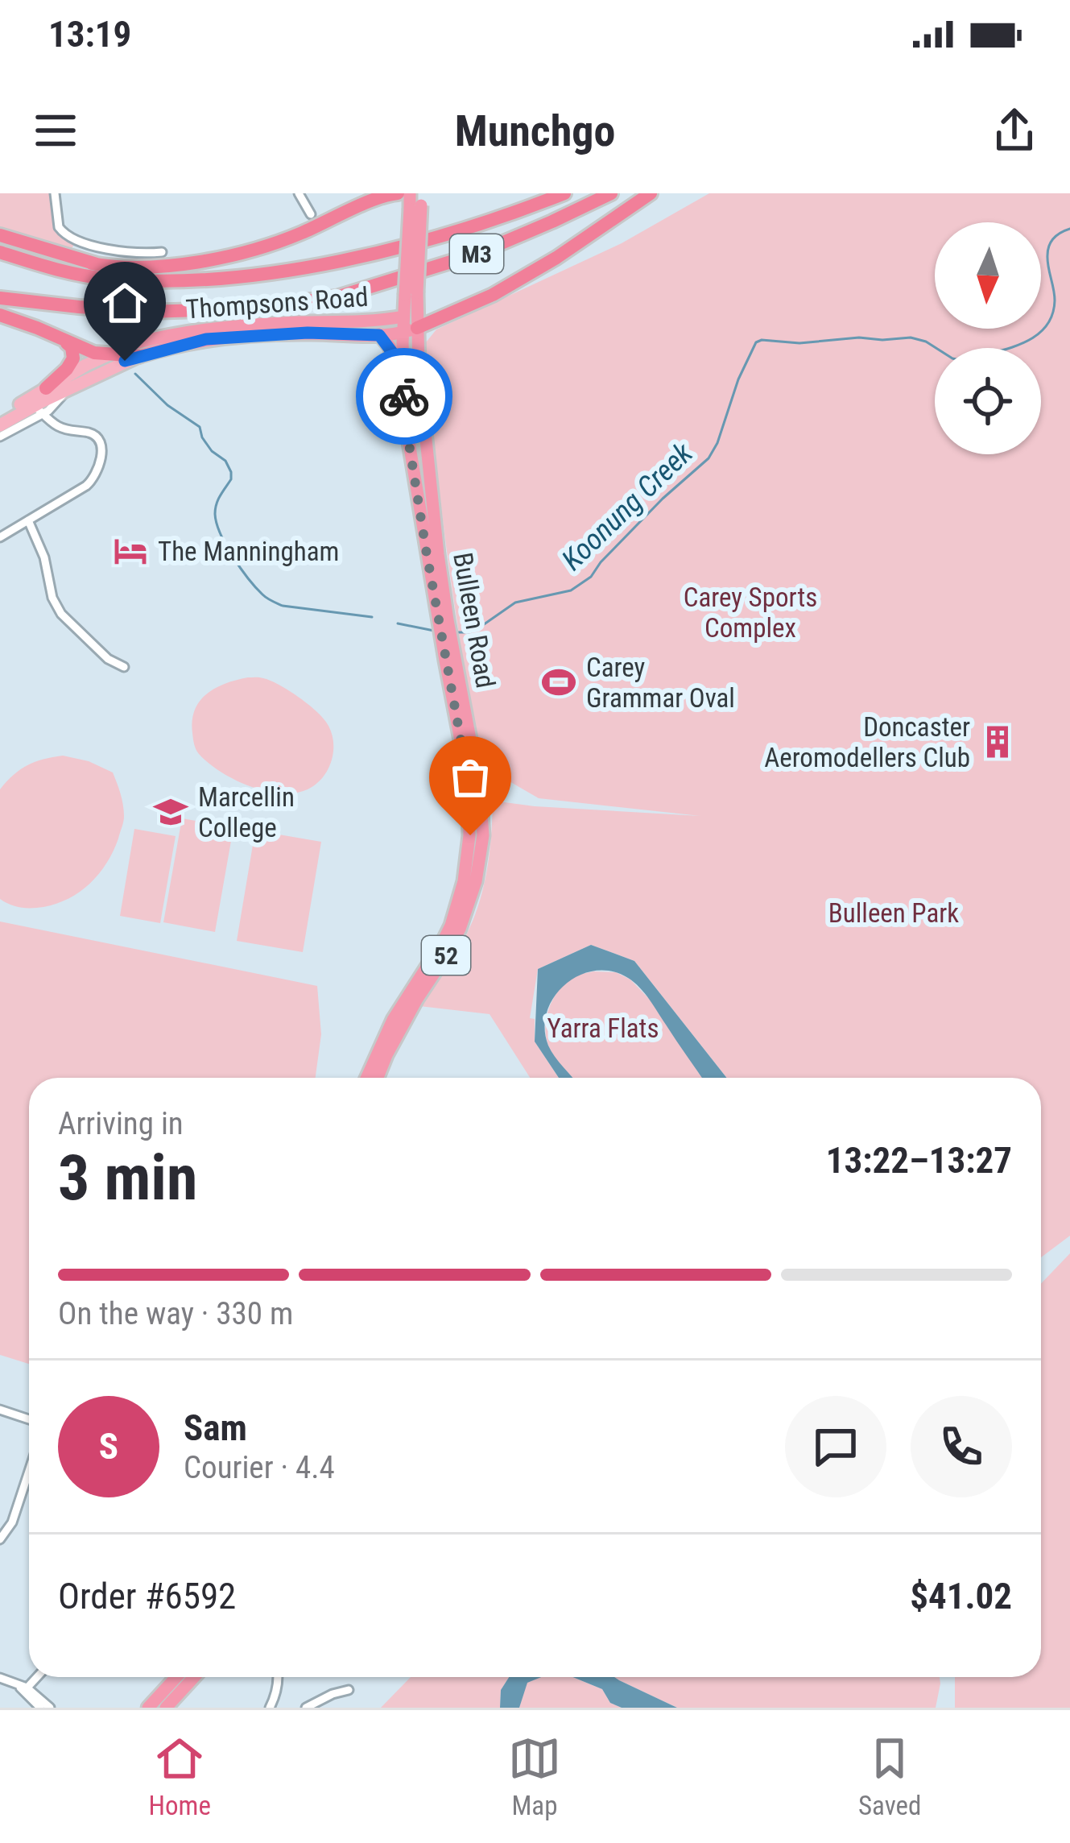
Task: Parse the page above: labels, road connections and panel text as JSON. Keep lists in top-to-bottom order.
{
  "streets": {
    "highway": [
      "M3",
      "Thompsons Road",
      "Bulleen Road",
      "52"
    ]
  },
  "crossings": [
    ["Thompsons Road", "Bulleen Road"]
  ],
  "water": ["Koonung Creek"],
  "parks": ["Carey Sports Complex", "Bulleen Park", "Yarra Flats"],
  "places": {
    "hotel": ["The Manningham"],
    "sports": ["Carey Grammar Oval"],
    "building": ["Doncaster Aeromodellers Club"],
    "school or university": ["Marcellin College"]
  },
  "north": "bottom",
  "page": {
    "status": "13:19",
    "header": "Munchgo",
    "heading": ["3 min", "Arriving in", "13:22–13:27"],
    "panel": [
      "Sam",
      "Courier · 4.4",
      "Order #6592",
      "$41.02"
    ],
    "bar": "On the way · 330 m",
    "round": "S",
    "tabs": ["Home", "Map", "Saved"]
  }
}
